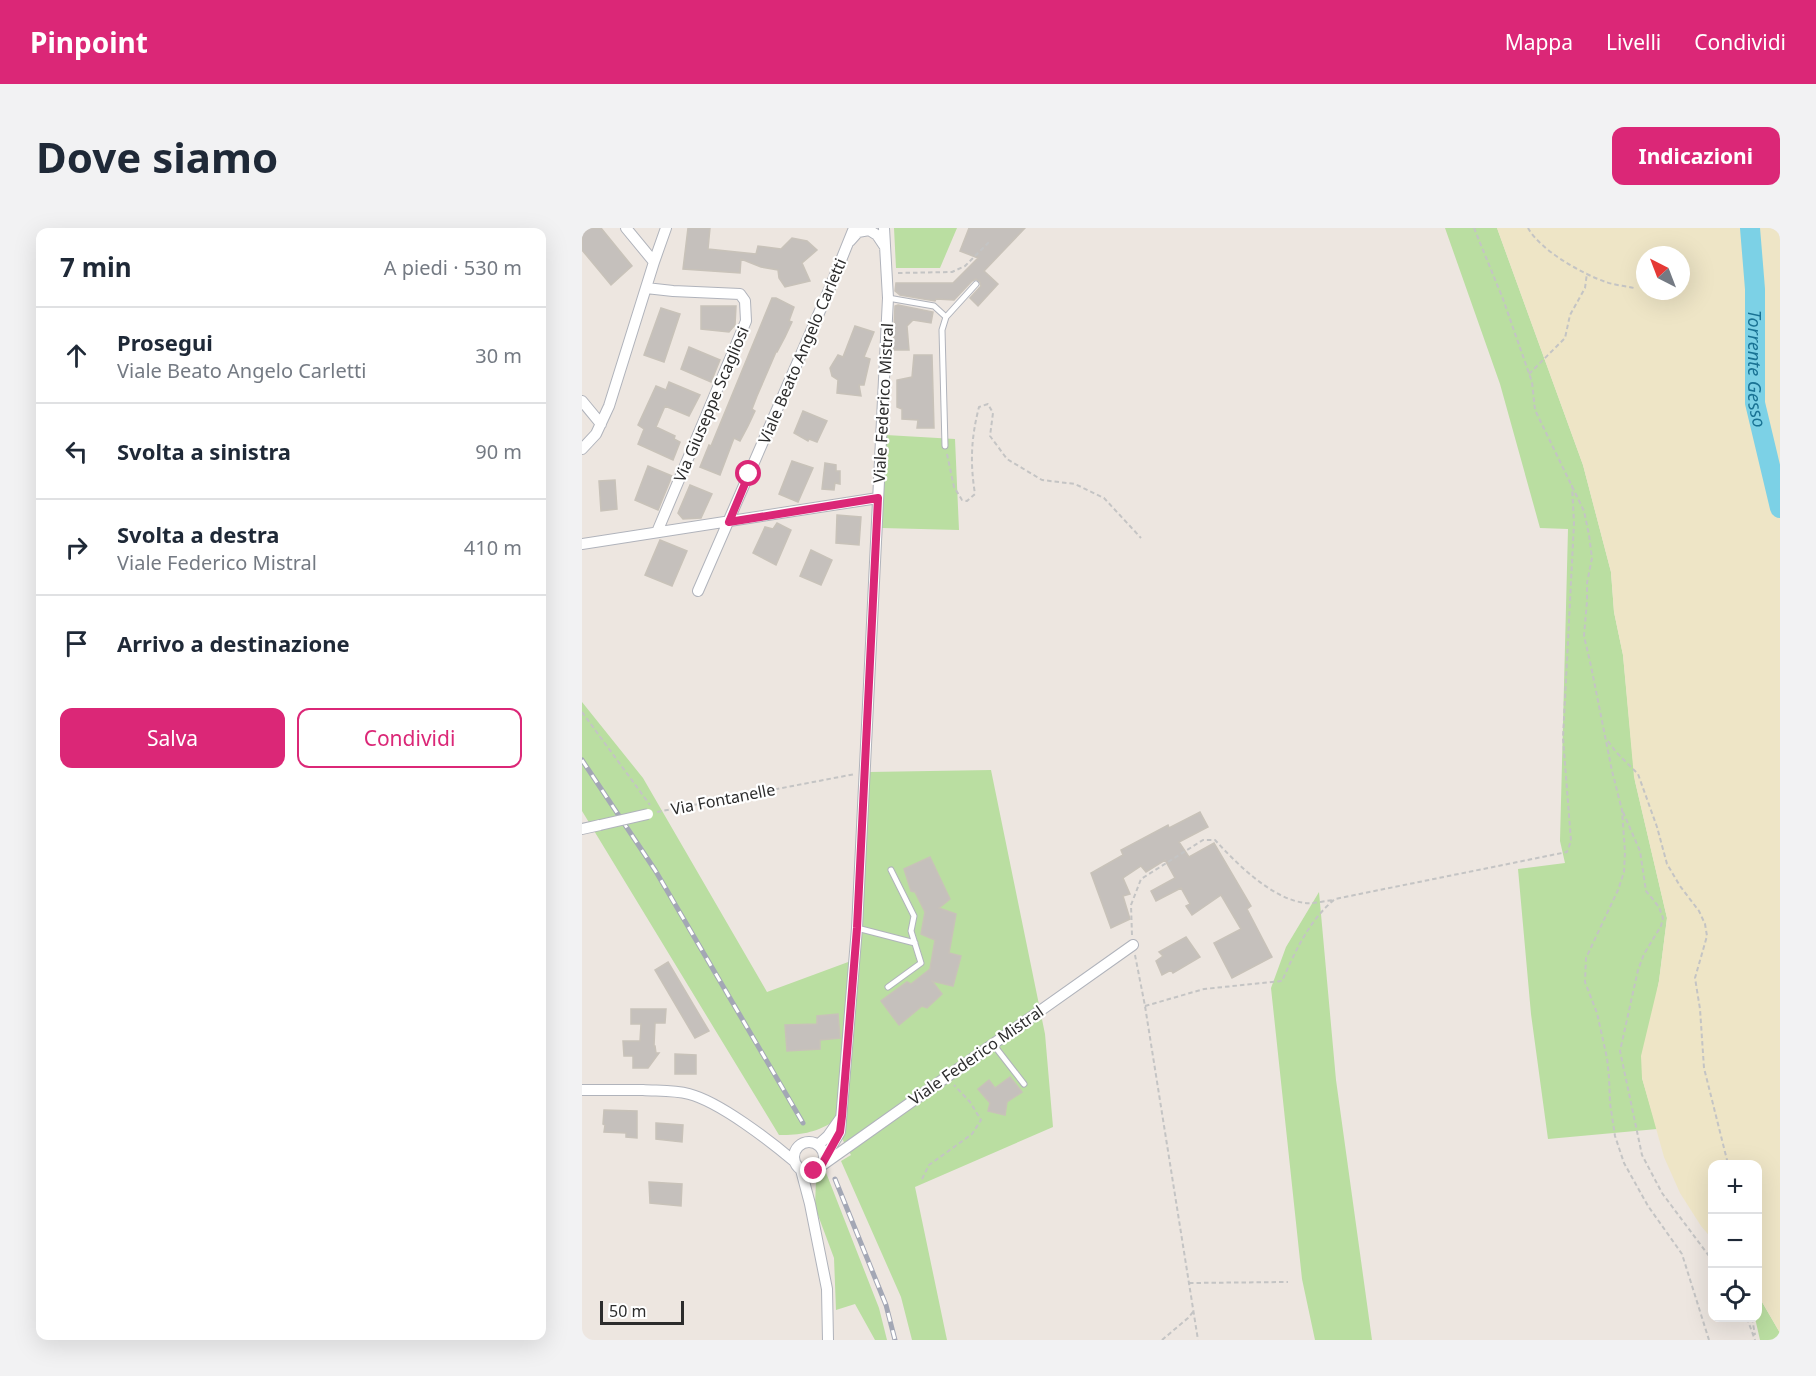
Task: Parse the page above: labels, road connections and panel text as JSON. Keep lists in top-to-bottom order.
{
  "streets": {
    "street": [
      "Viale Beato Angelo Carletti",
      "Viale Federico Mistral",
      "Via Giuseppe Scagliosi",
      "Via Fontanelle"
    ]
  },
  "crossings": [
    ["Viale Beato Angelo Carletti", "Viale Federico Mistral"],
    ["Viale Federico Mistral", "Via Fontanelle"]
  ],
  "water": ["Torrente Gesso"],
  "scale_bar": "50 m",
  "north": "top left",
  "page": {
    "header": "Pinpoint",
    "nav": ["Mappa", "Livelli", "Condividi"],
    "buttons": [
      "Indicazioni",
      ["Salva", "Condividi"]
    ],
    "title": "Dove siamo",
    "heading": ["7 min", "A piedi · 530 m"],
    "list": [
      ["Prosegui", "Viale Beato Angelo Carletti", "30 m"],
      ["Svolta a sinistra", "90 m"],
      ["Svolta a destra", "Viale Federico Mistral", "410 m"],
      "Arrivo a destinazione"
    ],
    "map_buttons": ["+", "−"],
    "scale": "50 m"
  }
}
